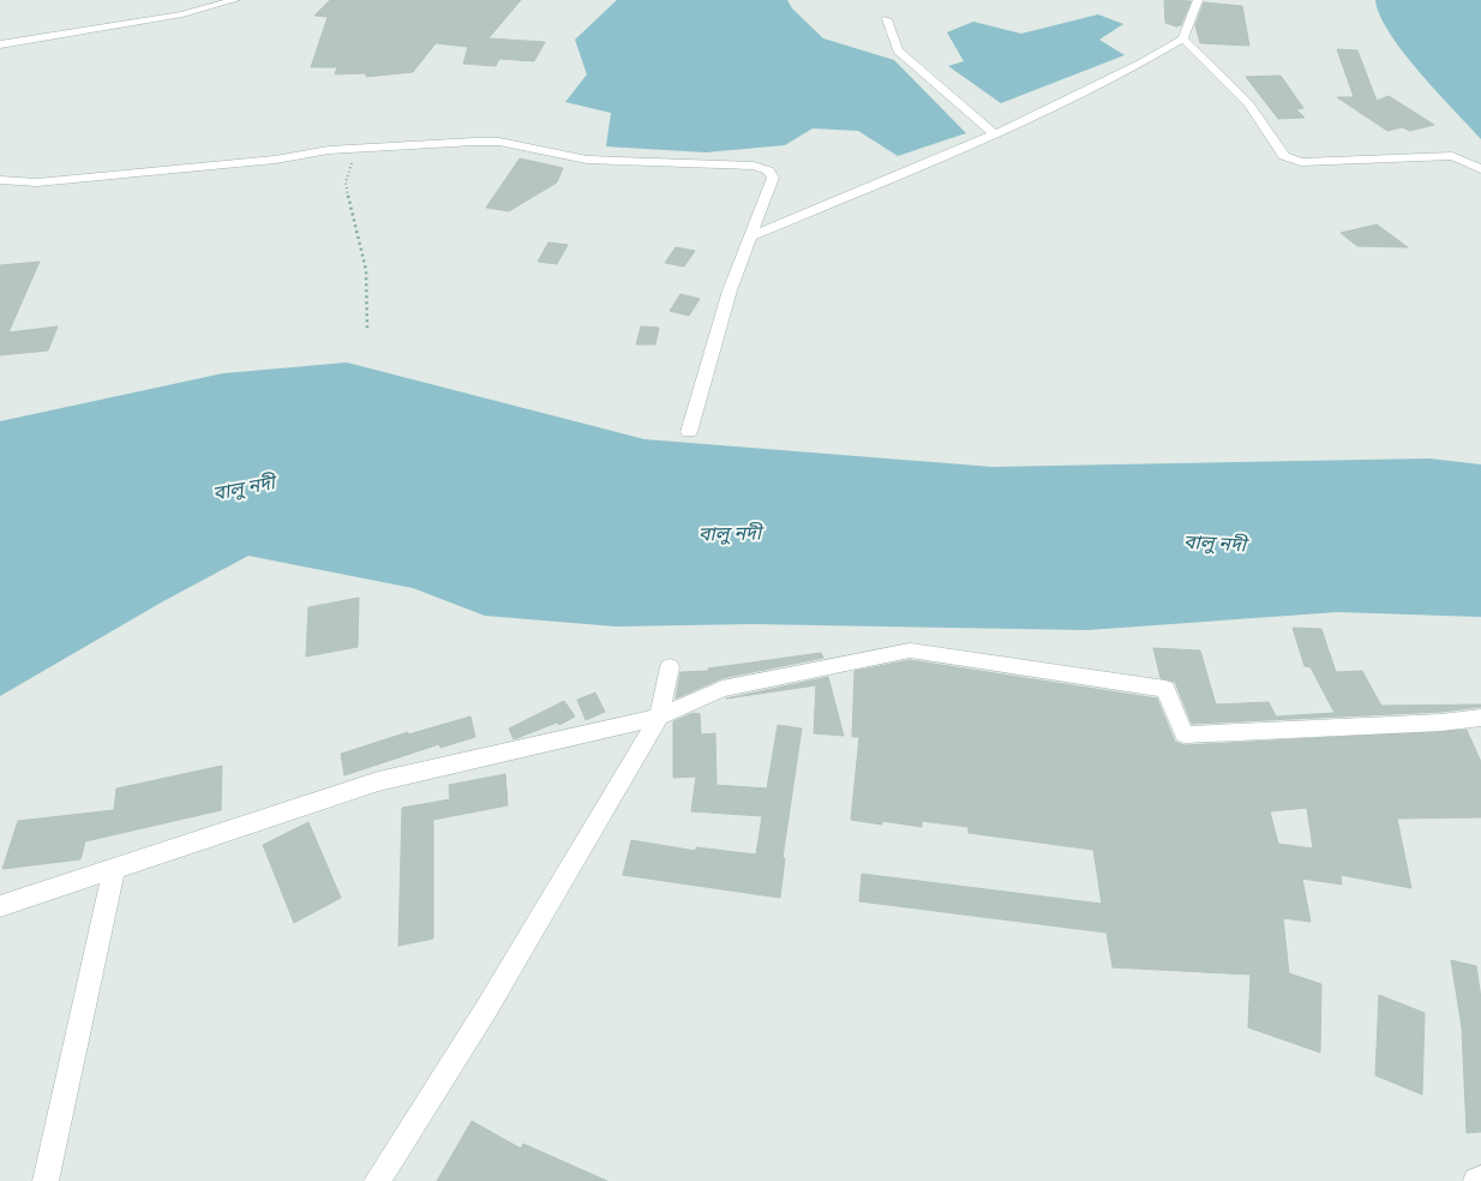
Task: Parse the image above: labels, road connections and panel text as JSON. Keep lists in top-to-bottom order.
{
  "water": ["বালু নদী"]
}
